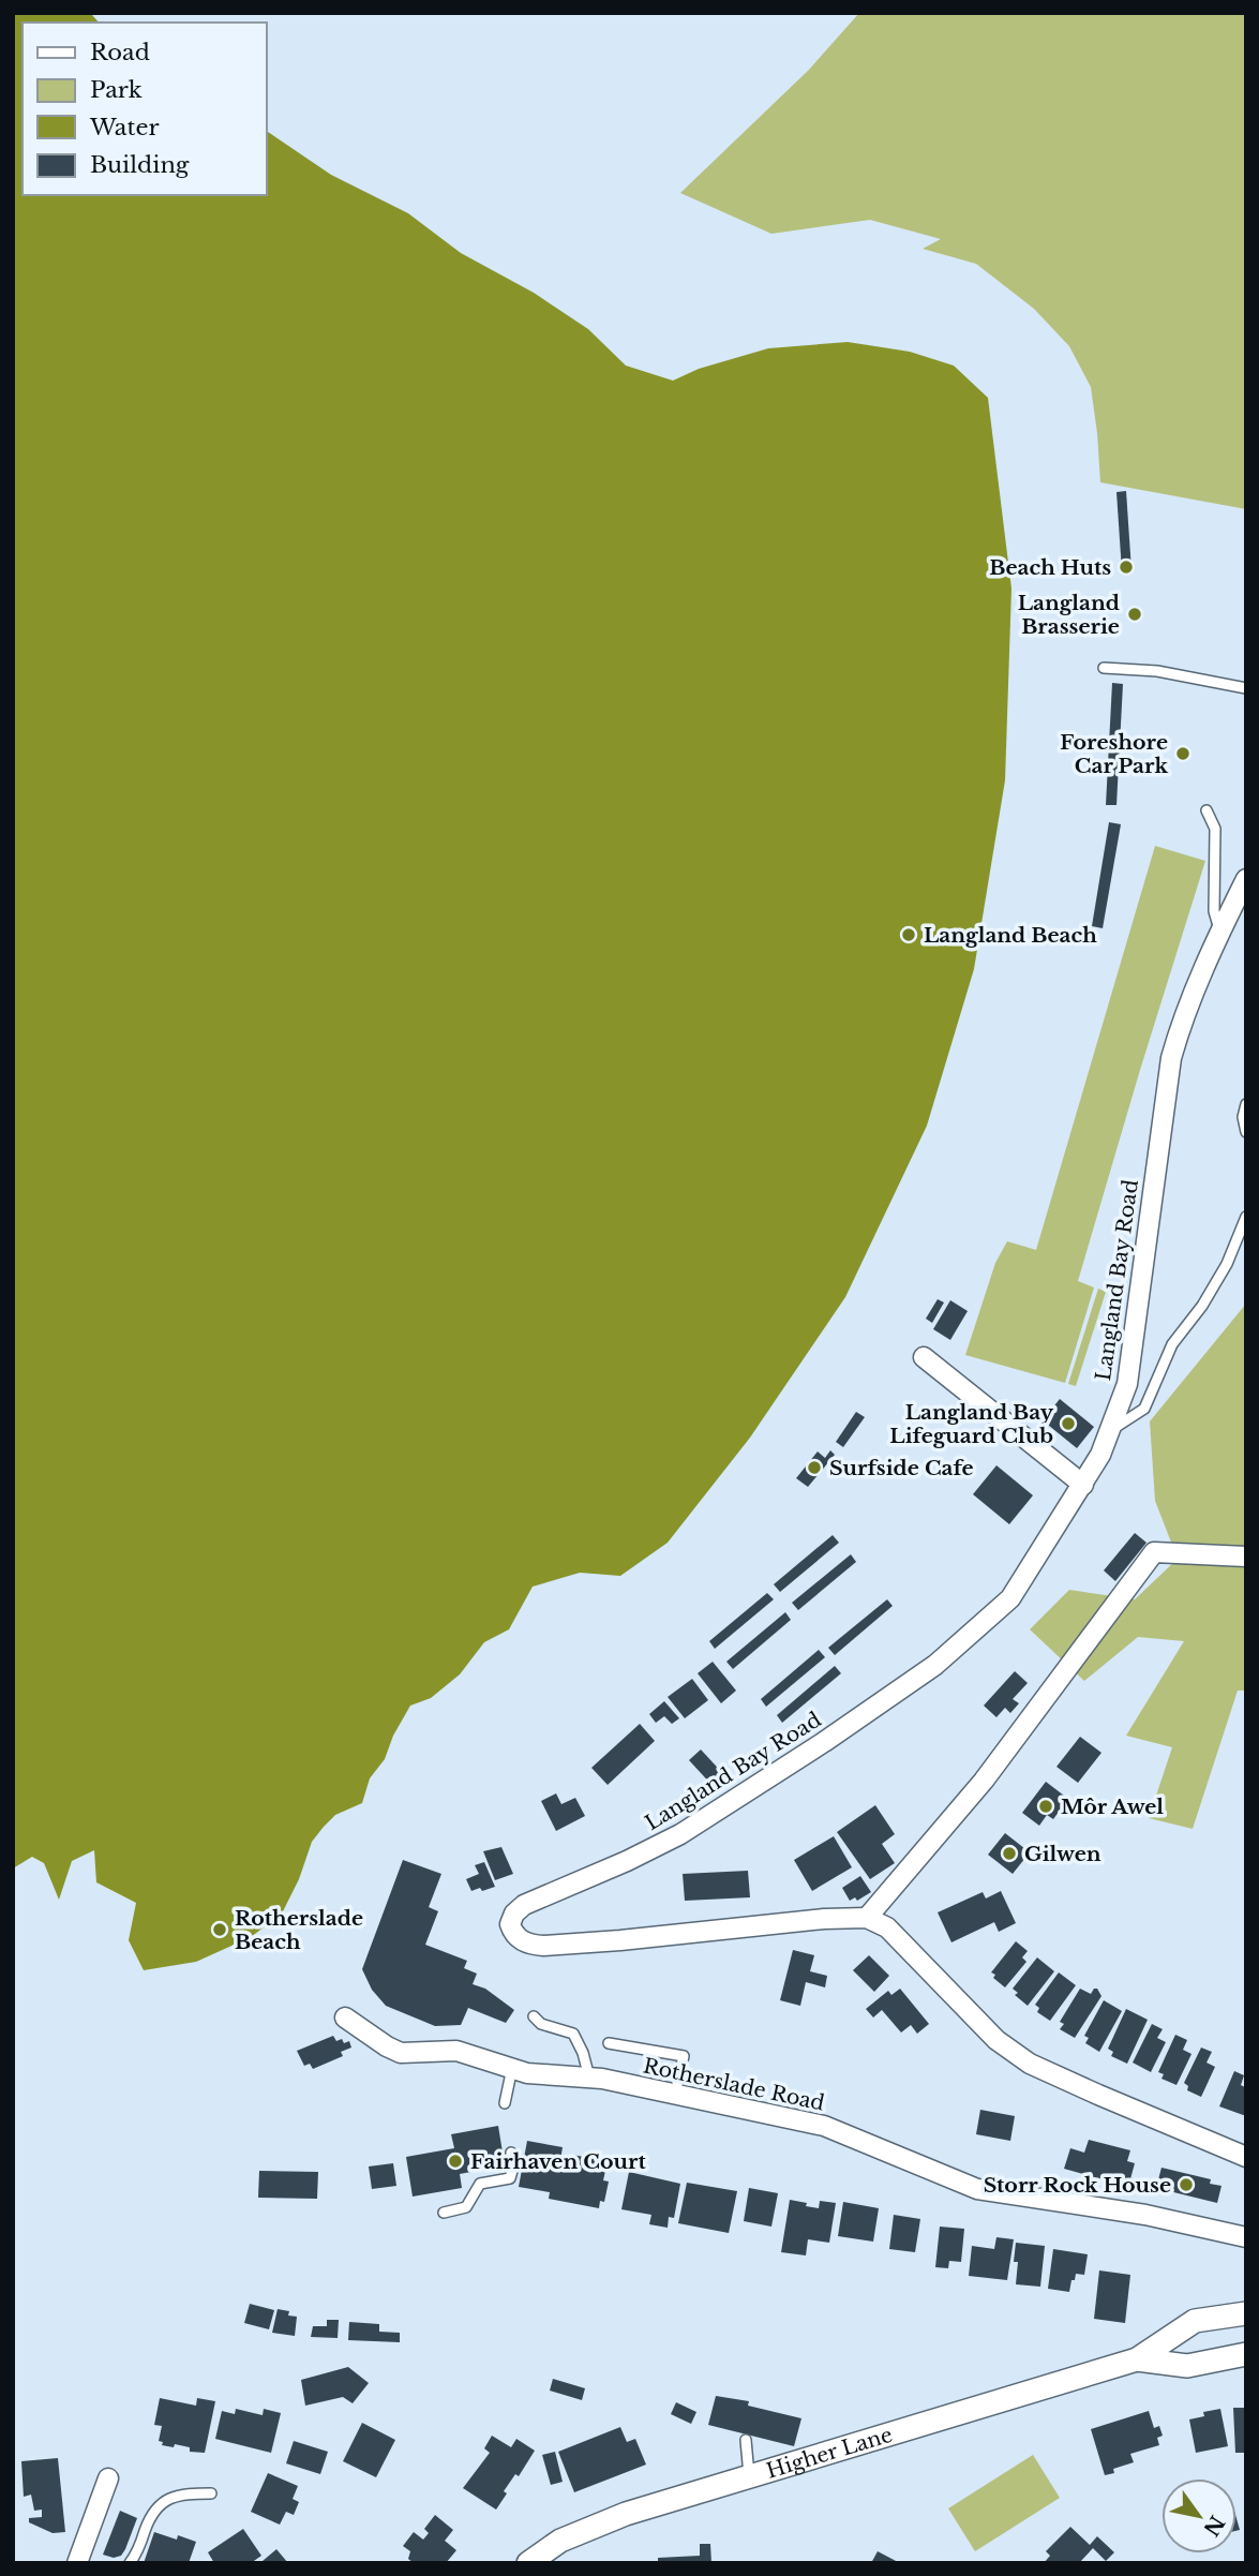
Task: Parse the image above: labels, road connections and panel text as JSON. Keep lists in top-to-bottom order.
{
  "streets": {
    "street": ["Langland Bay Road", "Rotherslade Road", "Higher Lane"]
  },
  "places": [
    "Beach Huts",
    "Langland Brasserie",
    "Foreshore Car Park",
    "Langland Beach",
    "Langland Bay Lifeguard Club",
    "Surfside Cafe",
    "Môr Awel",
    "Gilwen",
    "Rotherslade Beach",
    "Fairhaven Court",
    "Storr Rock House"
  ],
  "legend": [
    "Road",
    "Park",
    "Water",
    "Building"
  ],
  "north": "bottom right"
}
